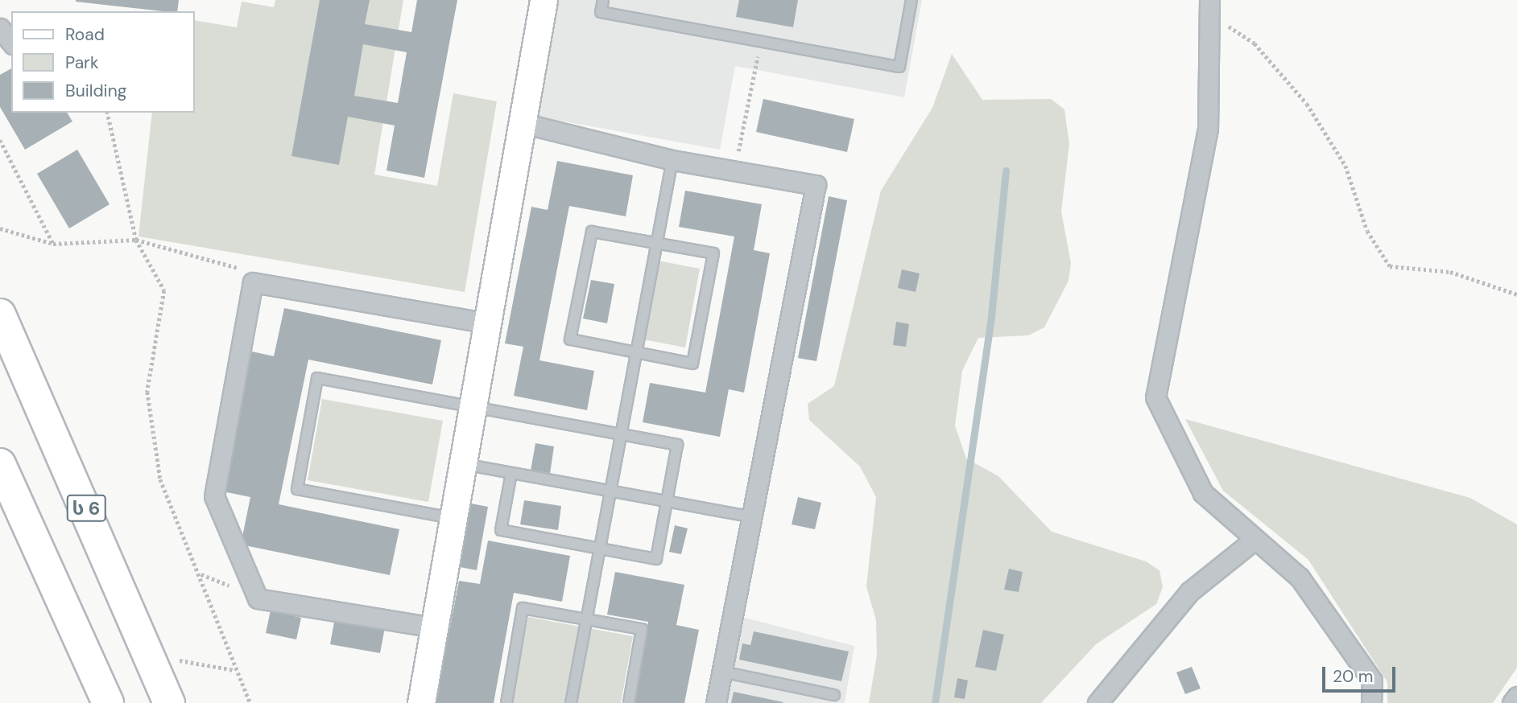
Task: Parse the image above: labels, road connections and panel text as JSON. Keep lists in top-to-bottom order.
{
  "streets": {
    "highway": ["ს 6"]
  },
  "legend": ["Road", "Park", "Building"],
  "scale_bar": "20 m"
}
